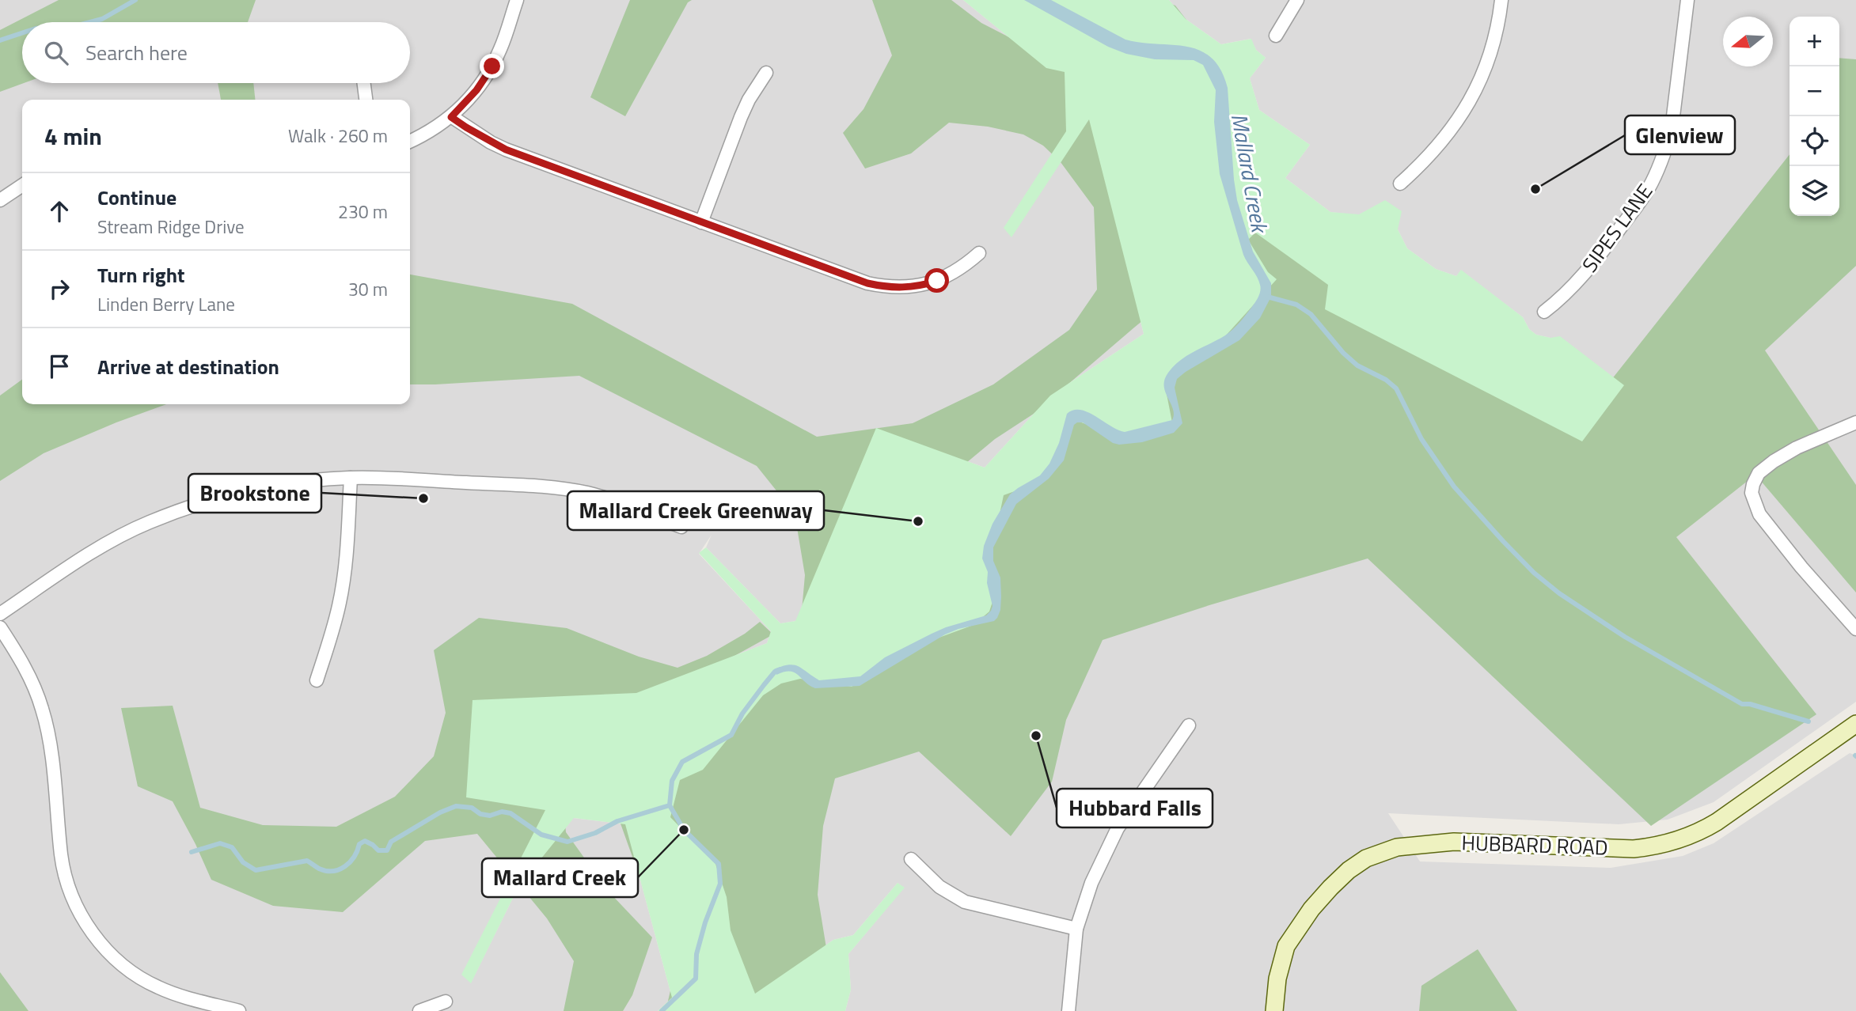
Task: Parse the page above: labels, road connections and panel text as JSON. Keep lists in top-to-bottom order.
{
  "streets": {
    "main road": ["HUBBARD ROAD"],
    "street": ["SIPES LANE"]
  },
  "water": ["Mallard Creek"],
  "places": [
    "Glenview",
    "Brookstone",
    "Mallard Creek Greenway",
    "Hubbard Falls",
    "Mallard Creek"
  ],
  "north": "left",
  "page": {
    "map_buttons": ["+", "−"],
    "search": "Search here",
    "heading": ["4 min", "Walk · 260 m"],
    "list": [
      ["Continue", "Stream Ridge Drive", "230 m"],
      ["Turn right", "Linden Berry Lane", "30 m"],
      "Arrive at destination"
    ]
  }
}
